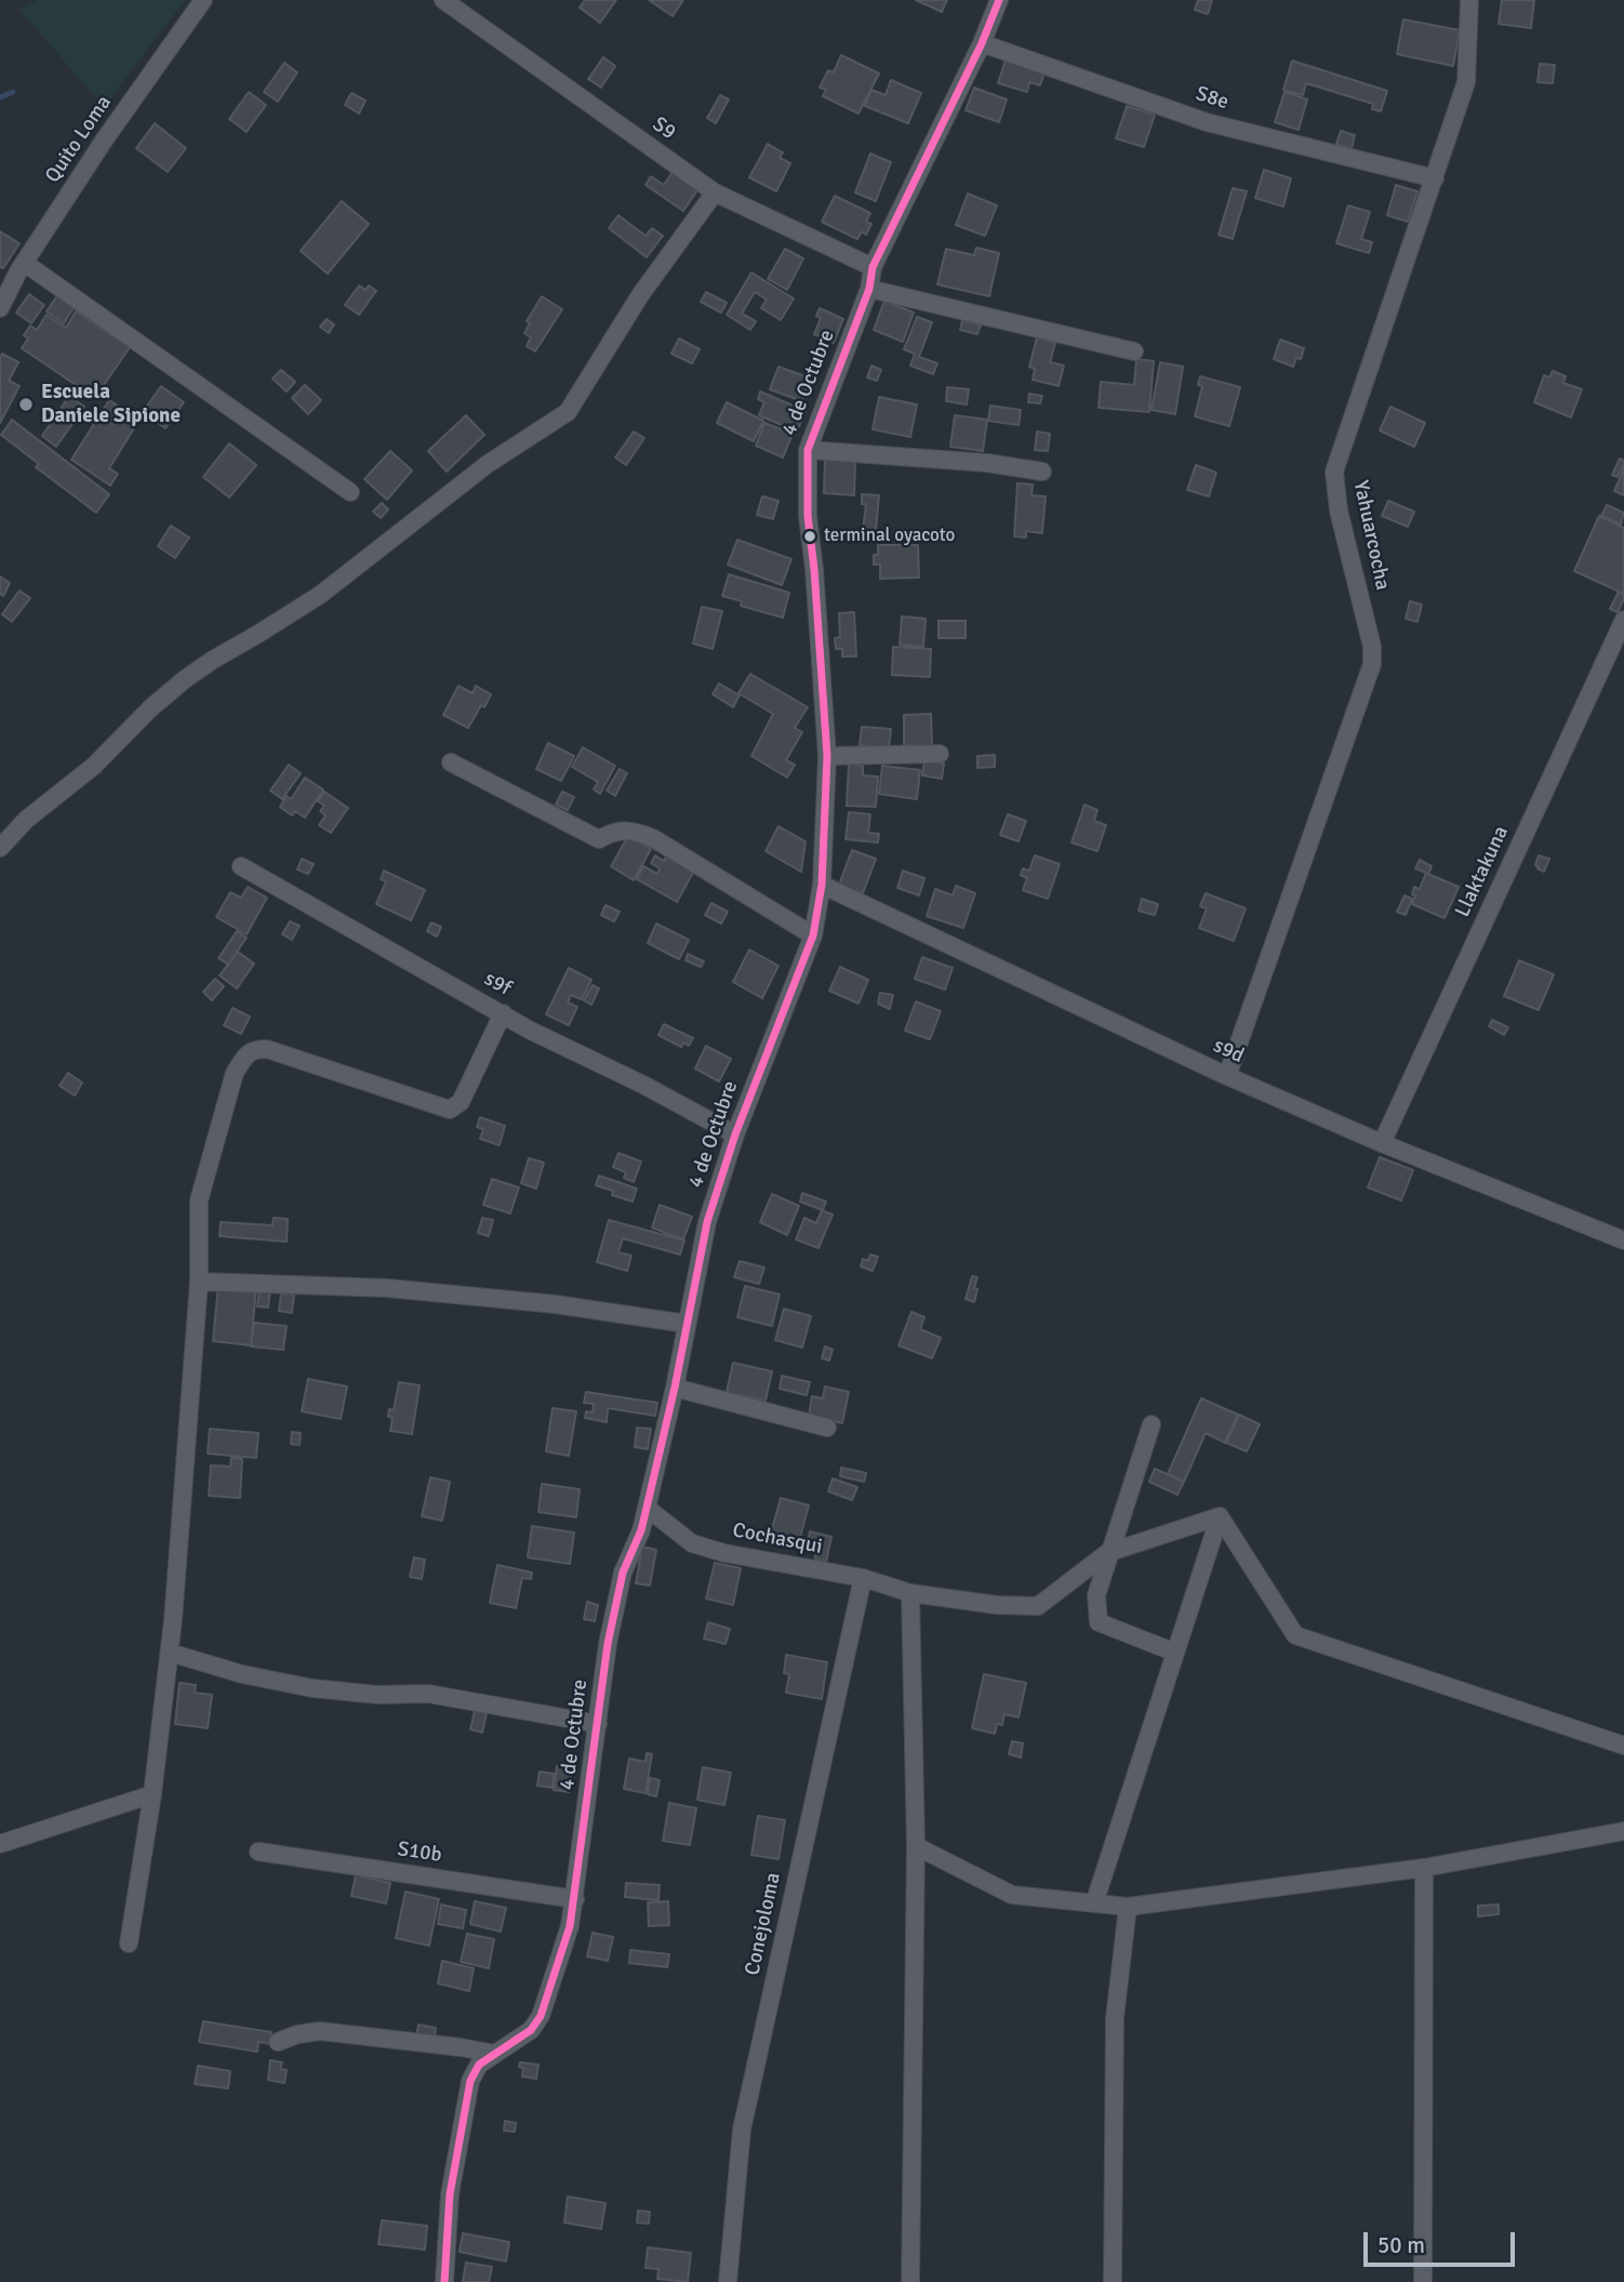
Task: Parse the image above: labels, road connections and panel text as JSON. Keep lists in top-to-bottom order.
{
  "streets": {
    "street": [
      "S8e",
      "S9",
      "Quito Loma",
      "4 de Octubre",
      "Yahuarcocha",
      "Llaktakuna",
      "s9f",
      "s9d",
      "Cochasqui",
      "S10b",
      "Conejoloma"
    ]
  },
  "crossings": [
    ["S8e", "4 de Octubre"],
    ["S8e", "Yahuarcocha"],
    ["S9", "4 de Octubre"],
    ["4 de Octubre", "s9f"],
    ["4 de Octubre", "s9d"],
    ["4 de Octubre", "Cochasqui"],
    ["4 de Octubre", "S10b"],
    ["Yahuarcocha", "s9d"],
    ["Llaktakuna", "s9d"],
    ["Cochasqui", "Conejoloma"]
  ],
  "places": ["Escuela Daniele Sipione", "terminal oyacoto"],
  "scale_bar": "50 m"
}
